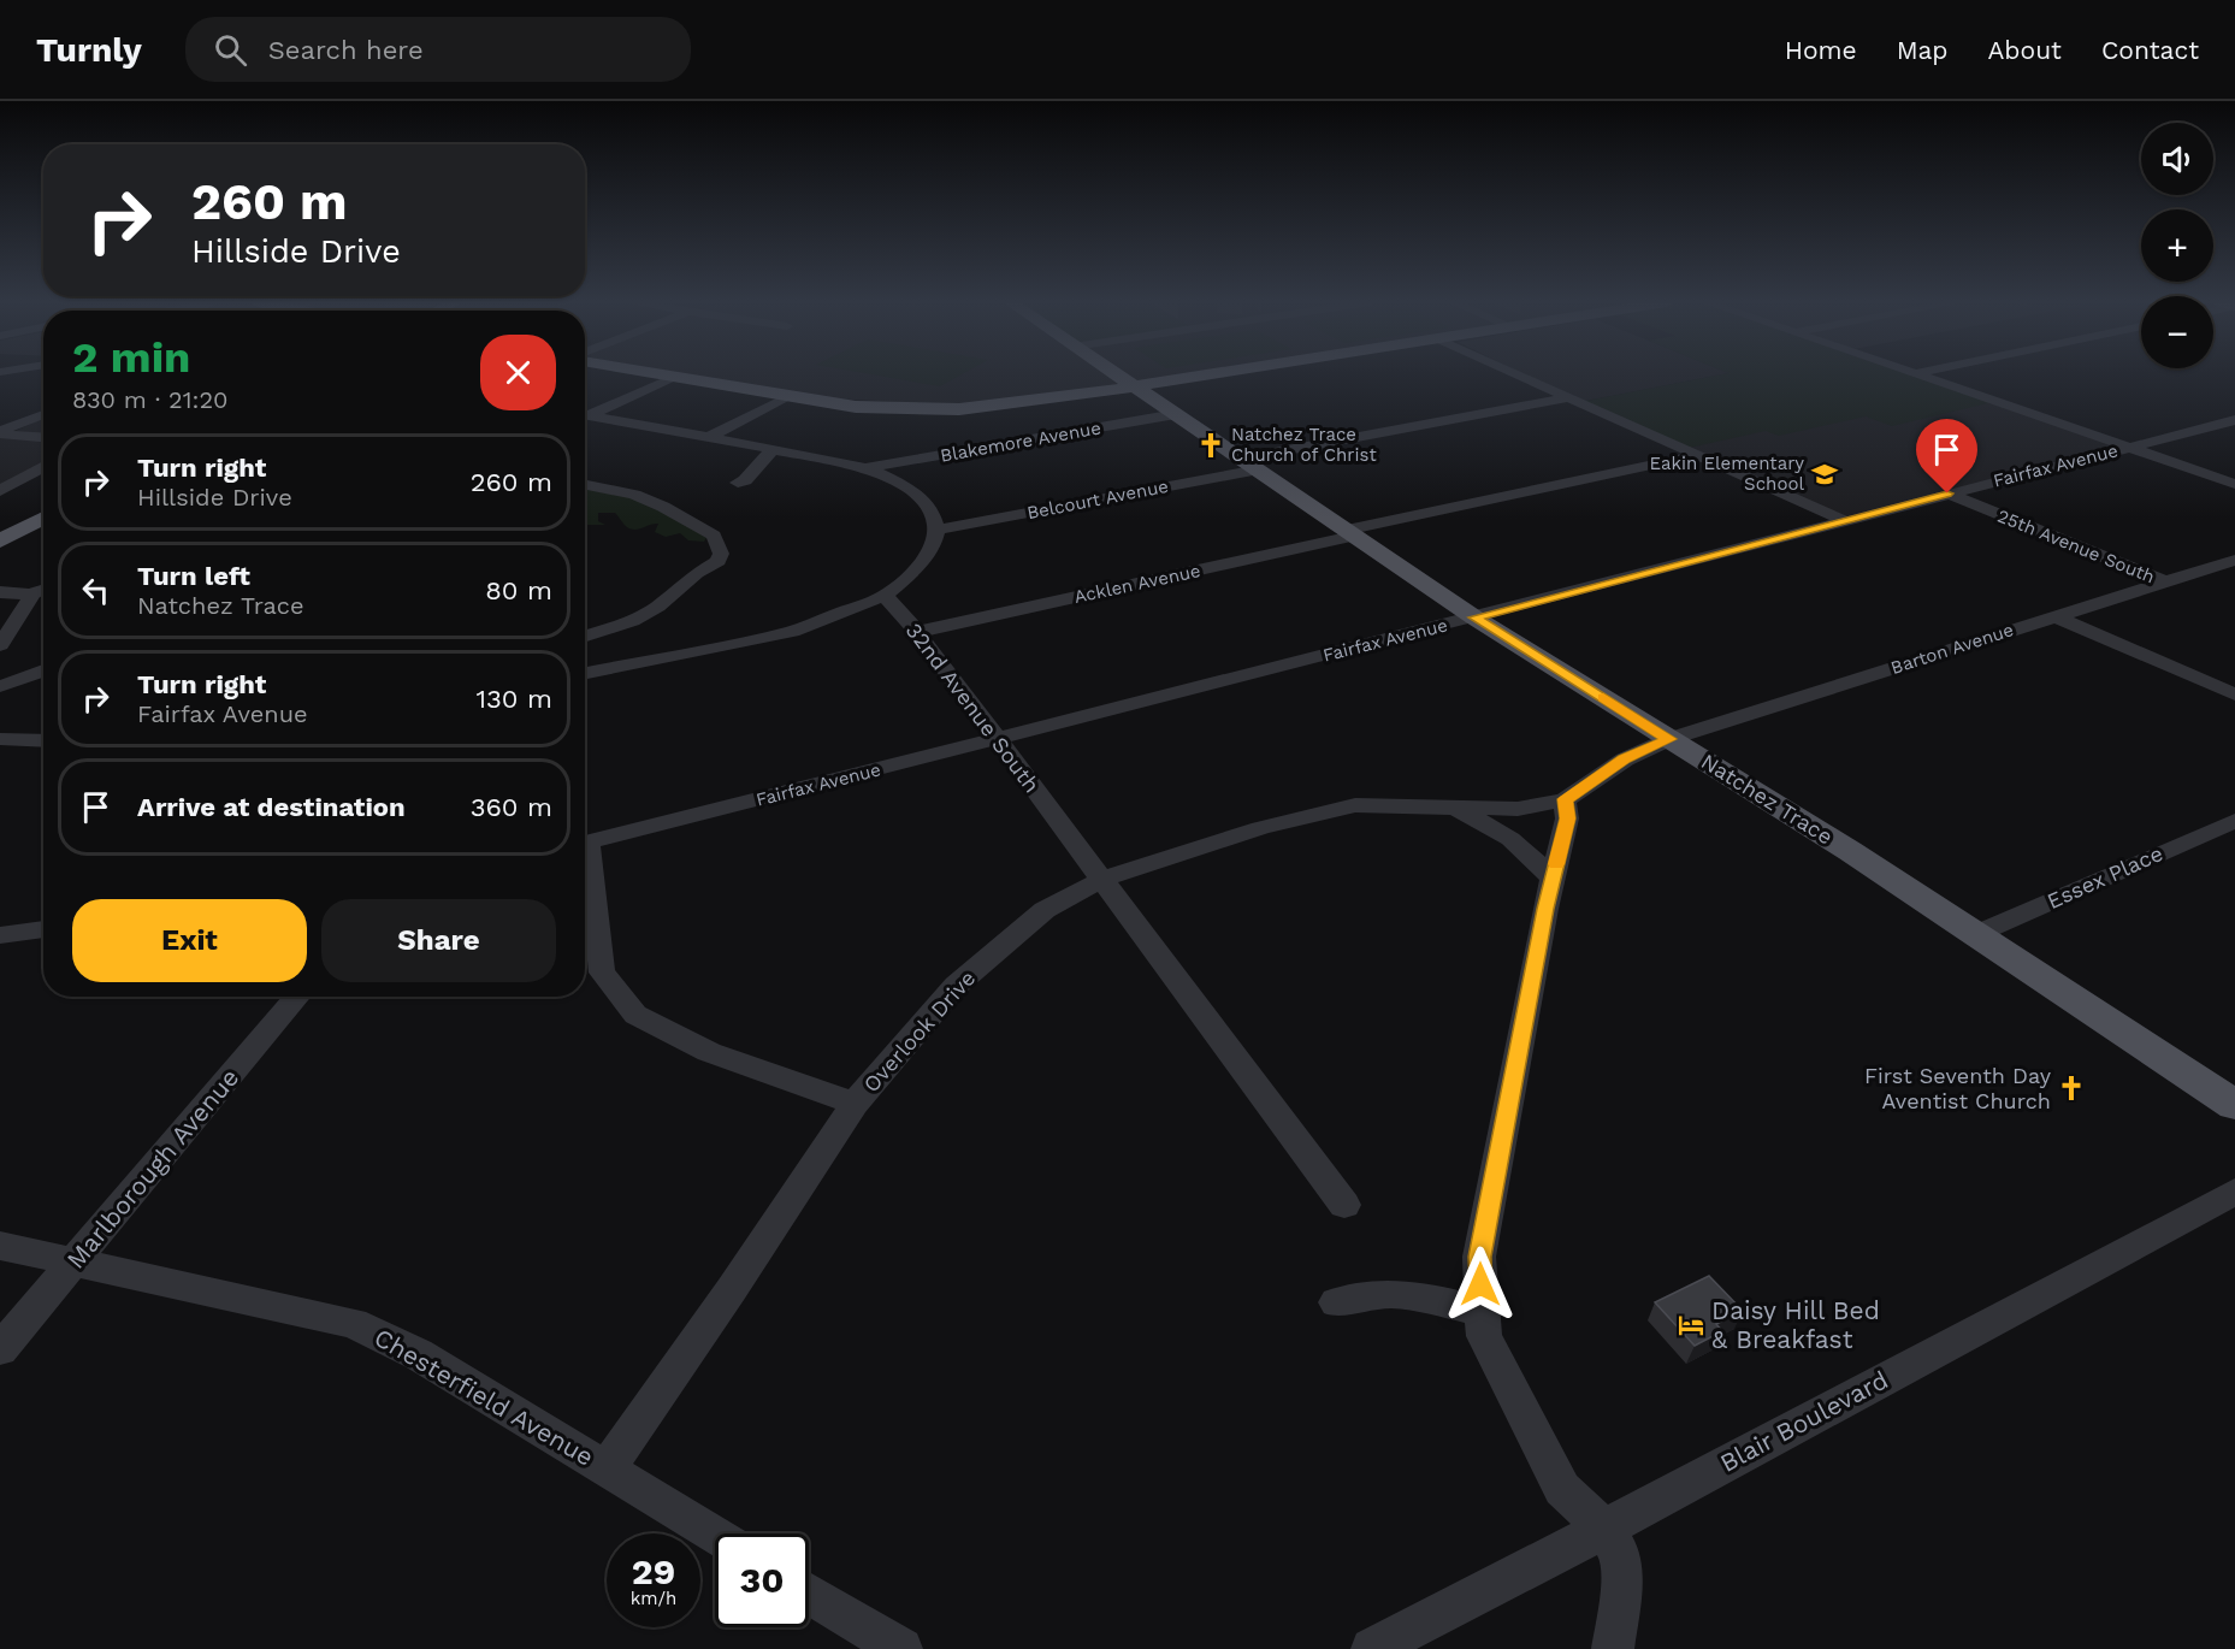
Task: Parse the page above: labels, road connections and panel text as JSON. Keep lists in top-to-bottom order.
{
  "streets": {
    "main road": ["Natchez Trace"],
    "street": [
      "Blakemore Avenue",
      "Fairfax Avenue",
      "Belcourt Avenue",
      "25th Avenue South",
      "Acklen Avenue",
      "Barton Avenue",
      "32nd Avenue South",
      "Essex Place",
      "Overlook Drive",
      "Marlborough Avenue",
      "Chesterfield Avenue",
      "Blair Boulevard"
    ]
  },
  "crossings": [
    ["Blakemore Avenue", "Natchez Trace"],
    ["Fairfax Avenue", "25th Avenue South"],
    ["Fairfax Avenue", "32nd Avenue South"],
    ["Fairfax Avenue", "Natchez Trace"],
    ["Belcourt Avenue", "Natchez Trace"],
    ["25th Avenue South", "Barton Avenue"],
    ["Acklen Avenue", "32nd Avenue South"],
    ["Acklen Avenue", "Natchez Trace"],
    ["Barton Avenue", "Natchez Trace"],
    ["Barton Avenue", "Overlook Drive"],
    ["32nd Avenue South", "Overlook Drive"],
    ["Natchez Trace", "Essex Place"],
    ["Overlook Drive", "Chesterfield Avenue"],
    ["Marlborough Avenue", "Chesterfield Avenue"]
  ],
  "places": {
    "church": ["Natchez Trace Church of Christ", "First Seventh Day Aventist Church"],
    "school or university": ["Eakin Elementary School"],
    "hotel": ["Daisy Hill Bed & Breakfast"]
  },
  "page": {
    "header": "Turnly",
    "search": "Search here",
    "nav": [
      "Home",
      "Map",
      "About",
      "Contact"
    ],
    "map_buttons": ["+", "−"],
    "turn": ["260 m", "Hillside Drive"],
    "heading": ["2 min", "830 m · 21:20"],
    "list": [
      {
        "name": "Turn right",
        "note": "Hillside Drive",
        "value": "260 m"
      },
      {
        "name": "Turn left",
        "note": "Natchez Trace",
        "value": "80 m"
      },
      {
        "name": "Turn right",
        "note": "Fairfax Avenue",
        "value": "130 m"
      },
      {
        "name": "Arrive at destination",
        "value": "360 m"
      }
    ],
    "buttons": ["Exit", "Share"],
    "speed": "29 km/h",
    "limit": "30"
  }
}
